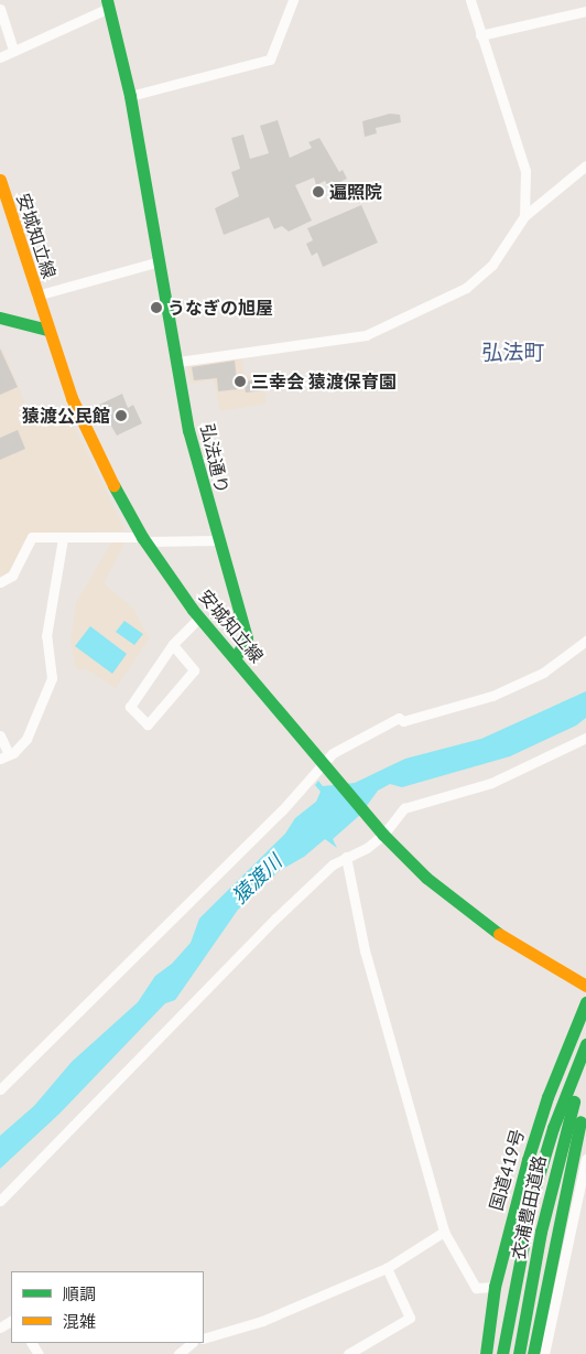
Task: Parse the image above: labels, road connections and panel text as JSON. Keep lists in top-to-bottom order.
{
  "streets": {
    "main road": [
      "安城知立線",
      "弘法通り",
      "国道419号",
      "衣浦豊田道路"
    ]
  },
  "crossings": [
    ["安城知立線", "弘法通り"]
  ],
  "districts": ["弘法町"],
  "water": ["猿渡川"],
  "places": [
    "遍照院",
    "うなぎの旭屋",
    "三幸会 猿渡保育園",
    "猿渡公民館"
  ],
  "legend": ["順調", "混雑"]
}
